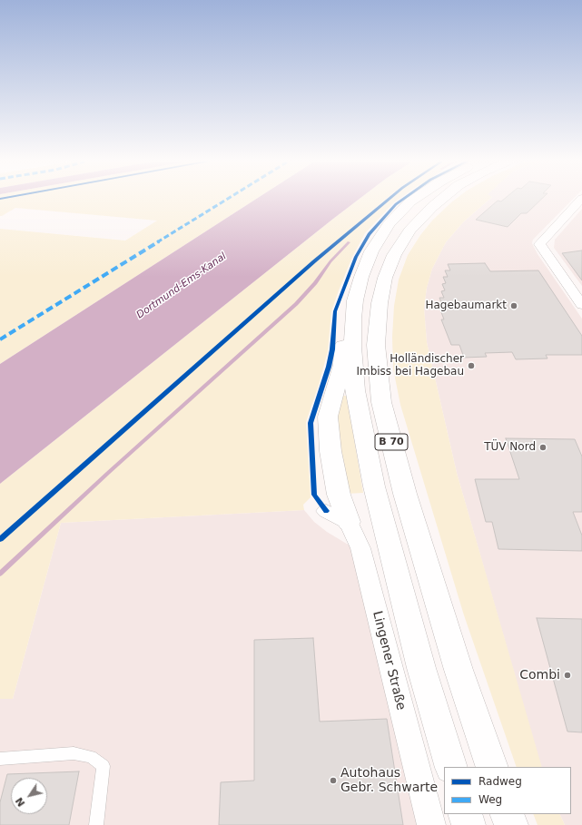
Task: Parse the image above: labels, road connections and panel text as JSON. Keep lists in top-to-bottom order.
{
  "streets": {
    "highway": ["B 70"],
    "street": ["Lingener Straße"]
  },
  "water": ["Dortmund-Ems-Kanal"],
  "places": [
    "Hagebaumarkt",
    "Holländischer Imbiss bei Hagebau",
    "TÜV Nord",
    "Combi",
    "Autohaus Gebr. Schwarte"
  ],
  "legend": ["Radweg", "Weg"],
  "north": "bottom left"
}
